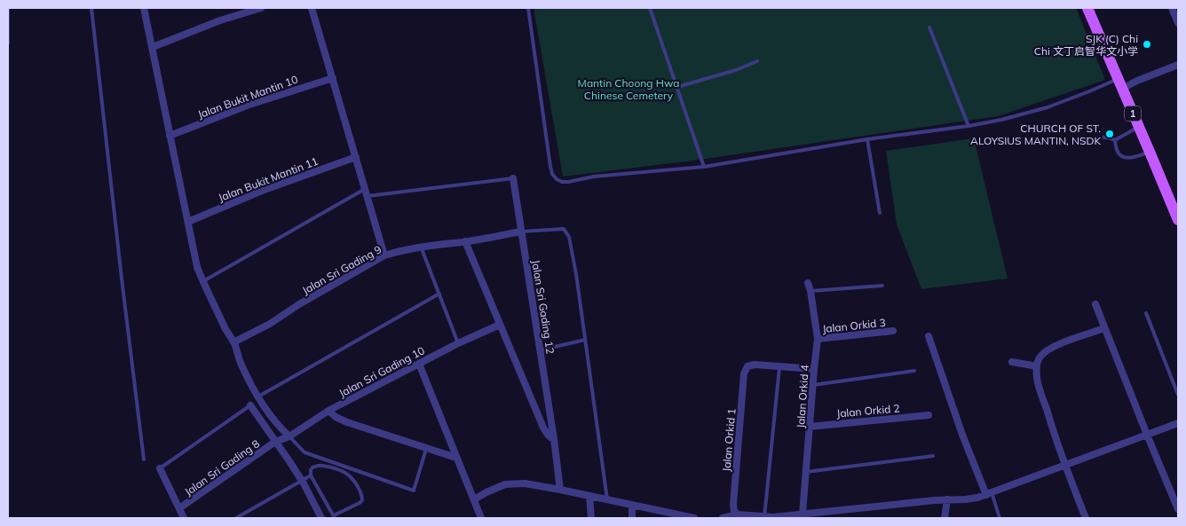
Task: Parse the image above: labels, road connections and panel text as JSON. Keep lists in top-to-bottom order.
{
  "streets": {
    "main road": ["1"],
    "street": [
      "Jalan Bukit Mantin 10",
      "Jalan Bukit Mantin 11",
      "Jalan Sri Gading 9",
      "Jalan Sri Gading 12",
      "Jalan Orkid 3",
      "Jalan Sri Gading 10",
      "Jalan Orkid 4",
      "Jalan Orkid 2",
      "Jalan Orkid 1",
      "Jalan Sri Gading 8"
    ]
  },
  "crossings": [
    ["Jalan Sri Gading 9", "Jalan Sri Gading 12"],
    ["Jalan Orkid 3", "Jalan Orkid 4"],
    ["Jalan Sri Gading 10", "Jalan Sri Gading 8"],
    ["Jalan Orkid 4", "Jalan Orkid 2"]
  ],
  "parks": ["Mantin Choong Hwa Chinese Cemetery"],
  "places": ["SJK (C) Chi Chi 文丁启智华文小学", "CHURCH OF ST. ALOYSIUS MANTIN, NSDK"]
}
